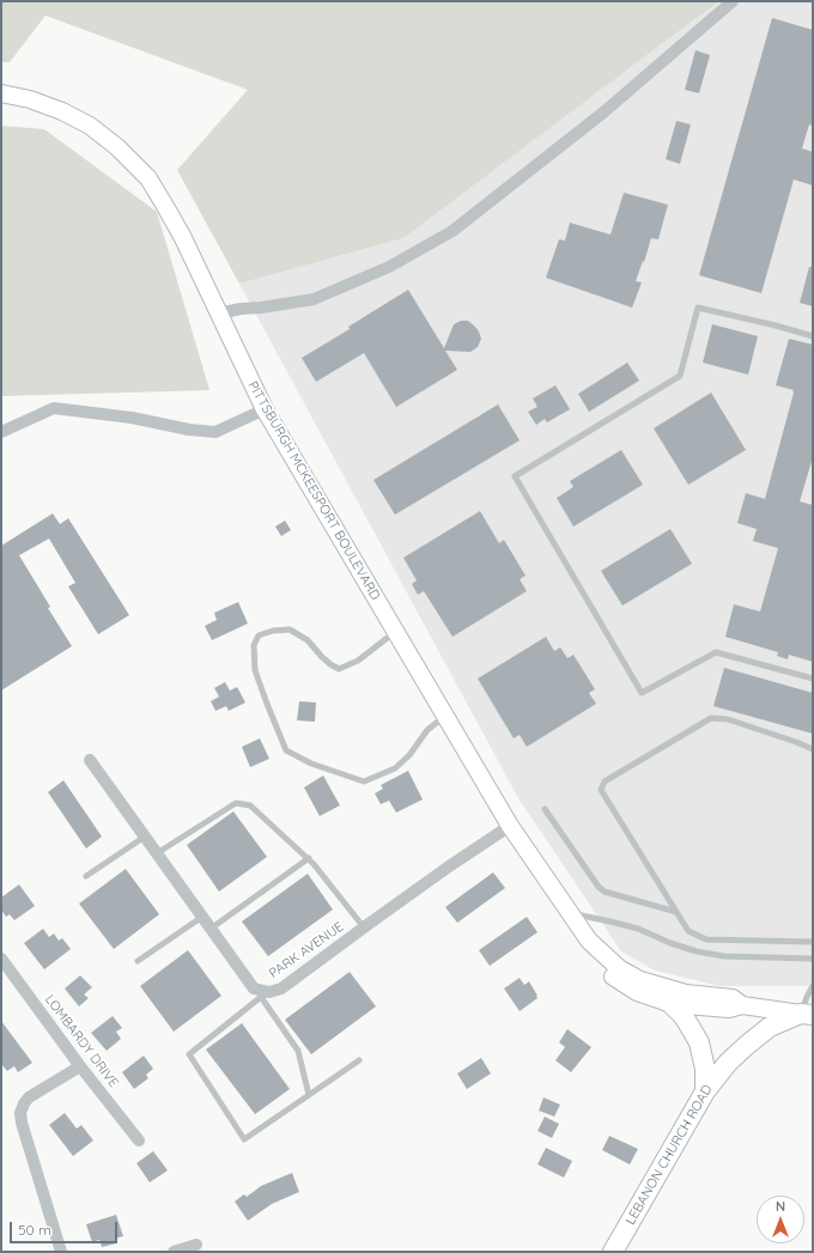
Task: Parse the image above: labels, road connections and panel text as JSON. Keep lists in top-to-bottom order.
{
  "streets": {
    "main road": ["PITTSBURGH MCKEESPORT BOULEVARD", "LEBANON CHURCH ROAD"],
    "street": ["PARK AVENUE", "LOMBARDY DRIVE"]
  },
  "crossings": [
    ["PITTSBURGH MCKEESPORT BOULEVARD", "PARK AVENUE"],
    ["PITTSBURGH MCKEESPORT BOULEVARD", "LEBANON CHURCH ROAD"]
  ],
  "scale_bar": "50 m",
  "north": "top"
}
